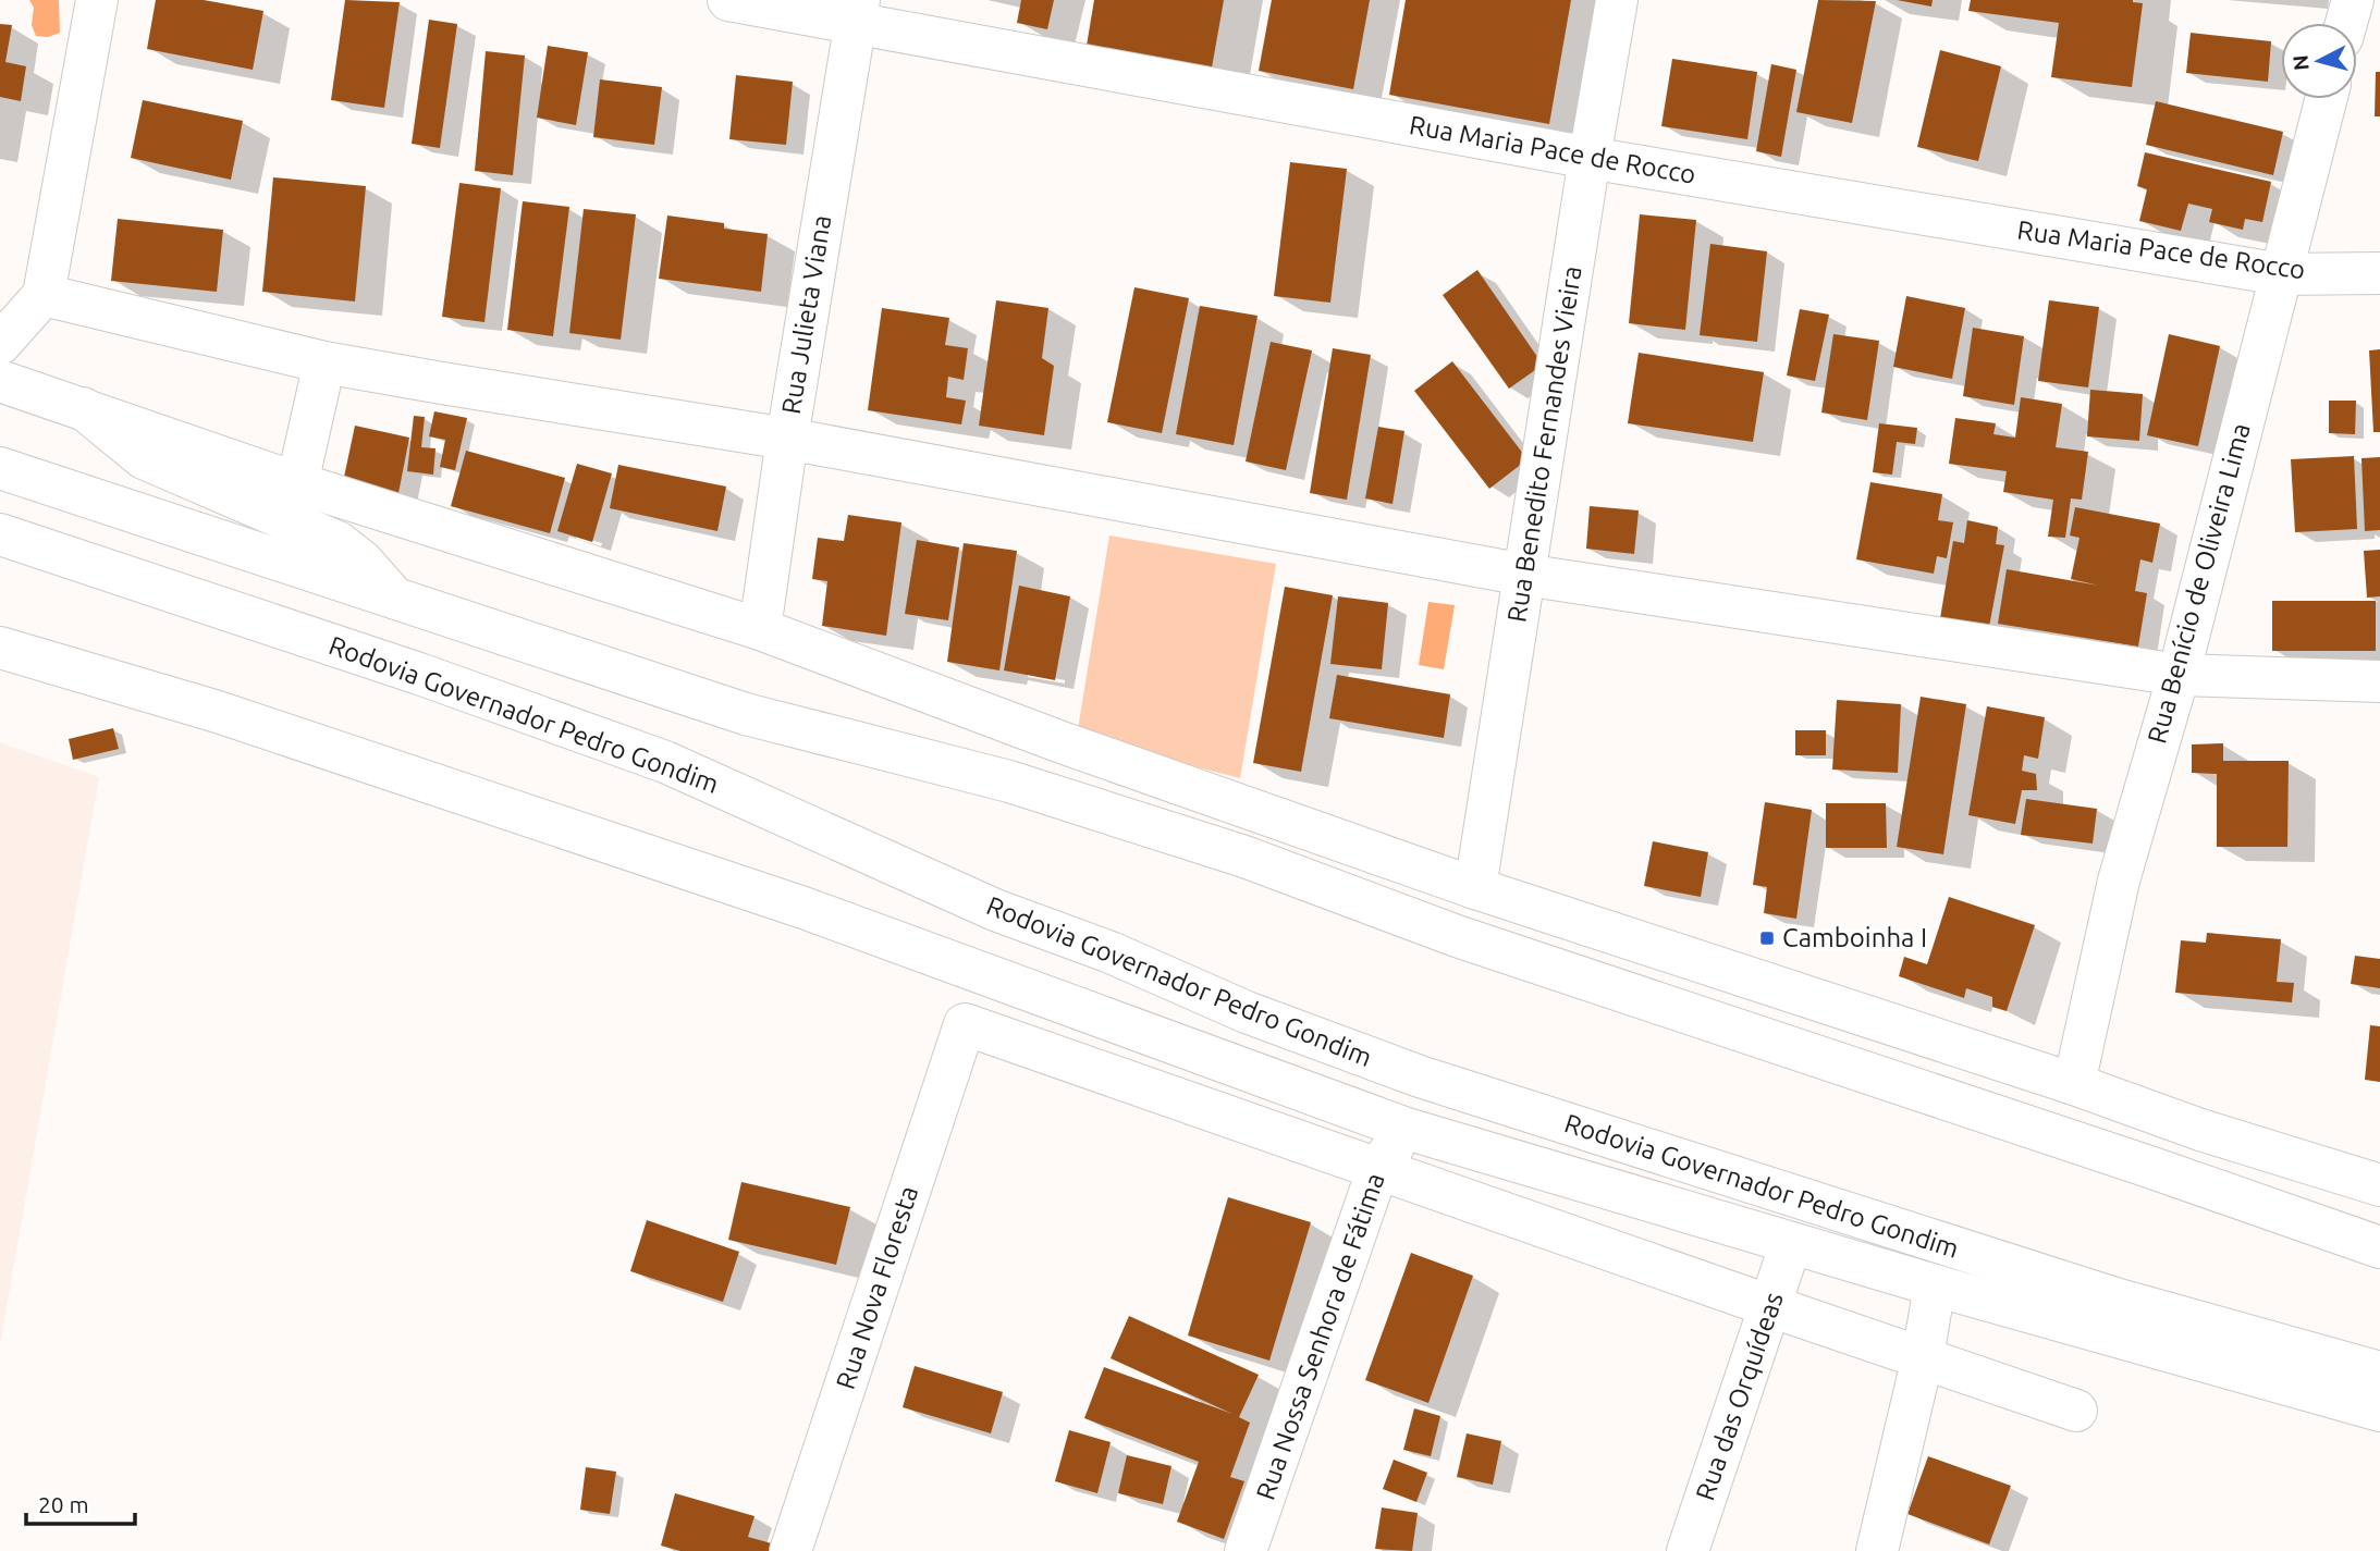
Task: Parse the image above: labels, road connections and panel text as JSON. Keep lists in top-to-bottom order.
{
  "streets": {
    "main road": [
      "Rua Maria Pace de Rocco",
      "Rua Julieta Viana",
      "Rua Benedito Fernandes Vieira",
      "Rua Benício de Oliveira Lima",
      "Rodovia Governador Pedro Gondim",
      "Rua Nova Floresta",
      "Rua Nossa Senhora de Fátima",
      "Rua das Orquídeas"
    ]
  },
  "crossings": [
    ["Rua Maria Pace de Rocco", "Rua Julieta Viana"],
    ["Rua Maria Pace de Rocco", "Rua Benedito Fernandes Vieira"],
    ["Rua Maria Pace de Rocco", "Rua Benício de Oliveira Lima"],
    ["Rua Nova Floresta", "Rua Nossa Senhora de Fátima"]
  ],
  "places": {
    "transit": ["Camboinha I"]
  },
  "scale_bar": "20 m",
  "north": "left"
}
